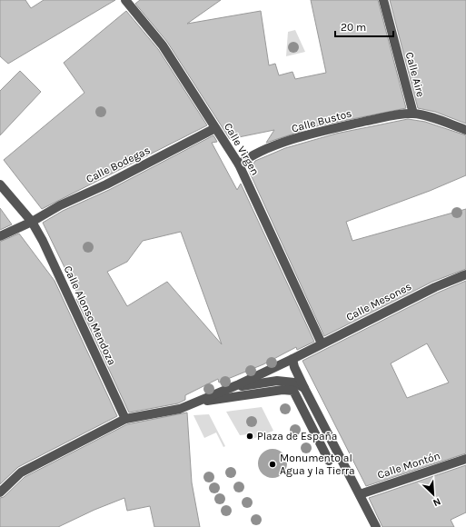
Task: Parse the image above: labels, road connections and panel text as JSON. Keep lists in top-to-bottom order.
{
  "streets": {
    "street": [
      "Calle Aire",
      "Calle Bustos",
      "Calle Virgen",
      "Calle Bodegas",
      "Calle Mesones",
      "Calle Alonso Mendoza",
      "Calle Montón"
    ]
  },
  "crossings": [
    ["Calle Aire", "Calle Bustos"],
    ["Calle Bustos", "Calle Virgen"],
    ["Calle Virgen", "Calle Bodegas"],
    ["Calle Virgen", "Calle Mesones"],
    ["Calle Bodegas", "Calle Alonso Mendoza"]
  ],
  "places": ["Plaza de España", "Monumento al Agua y la Tierra"],
  "scale_bar": "20 m",
  "north": "bottom right"
}
